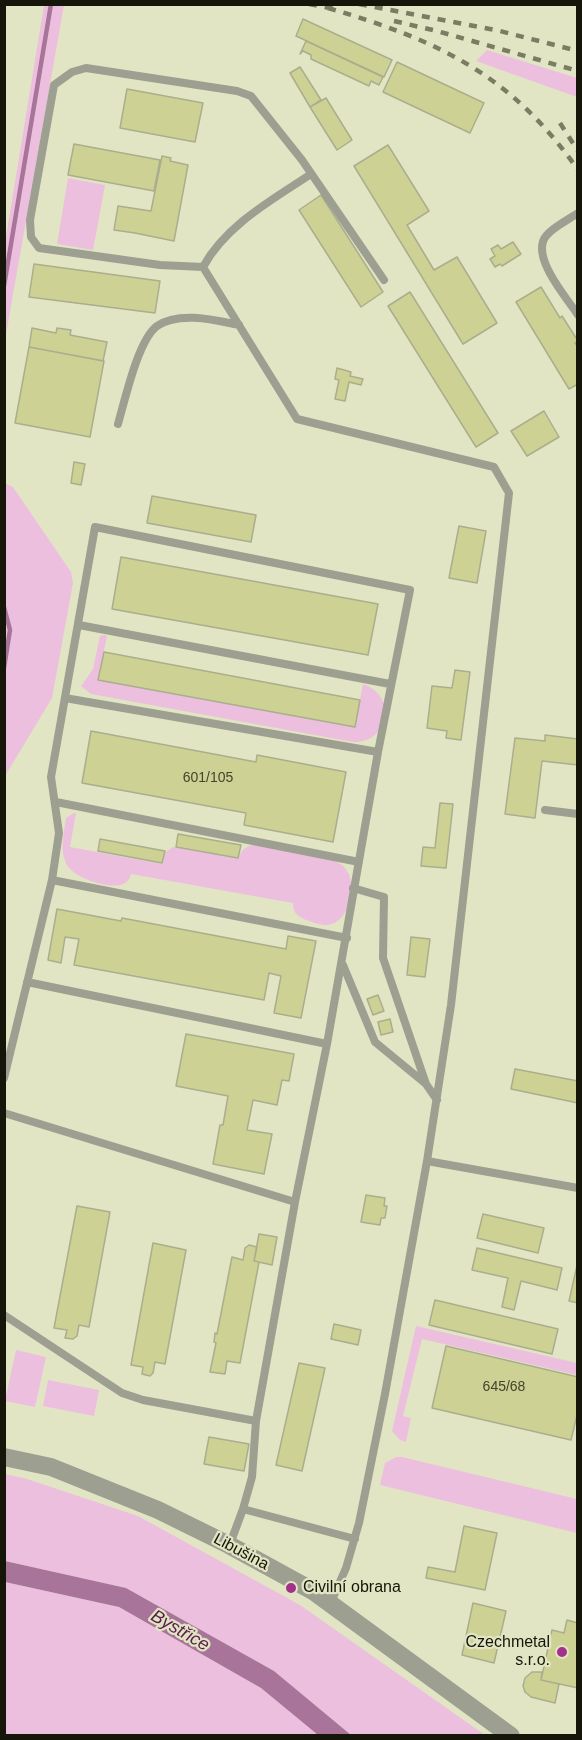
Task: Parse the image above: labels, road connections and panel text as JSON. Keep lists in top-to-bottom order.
{
  "streets": {
    "street": ["Libušina"]
  },
  "water": ["Bystřice"],
  "places": ["Civilní obrana", "Czechmetal s.r.o."],
  "house_numbers": ["601/105", "645/68"]
}
